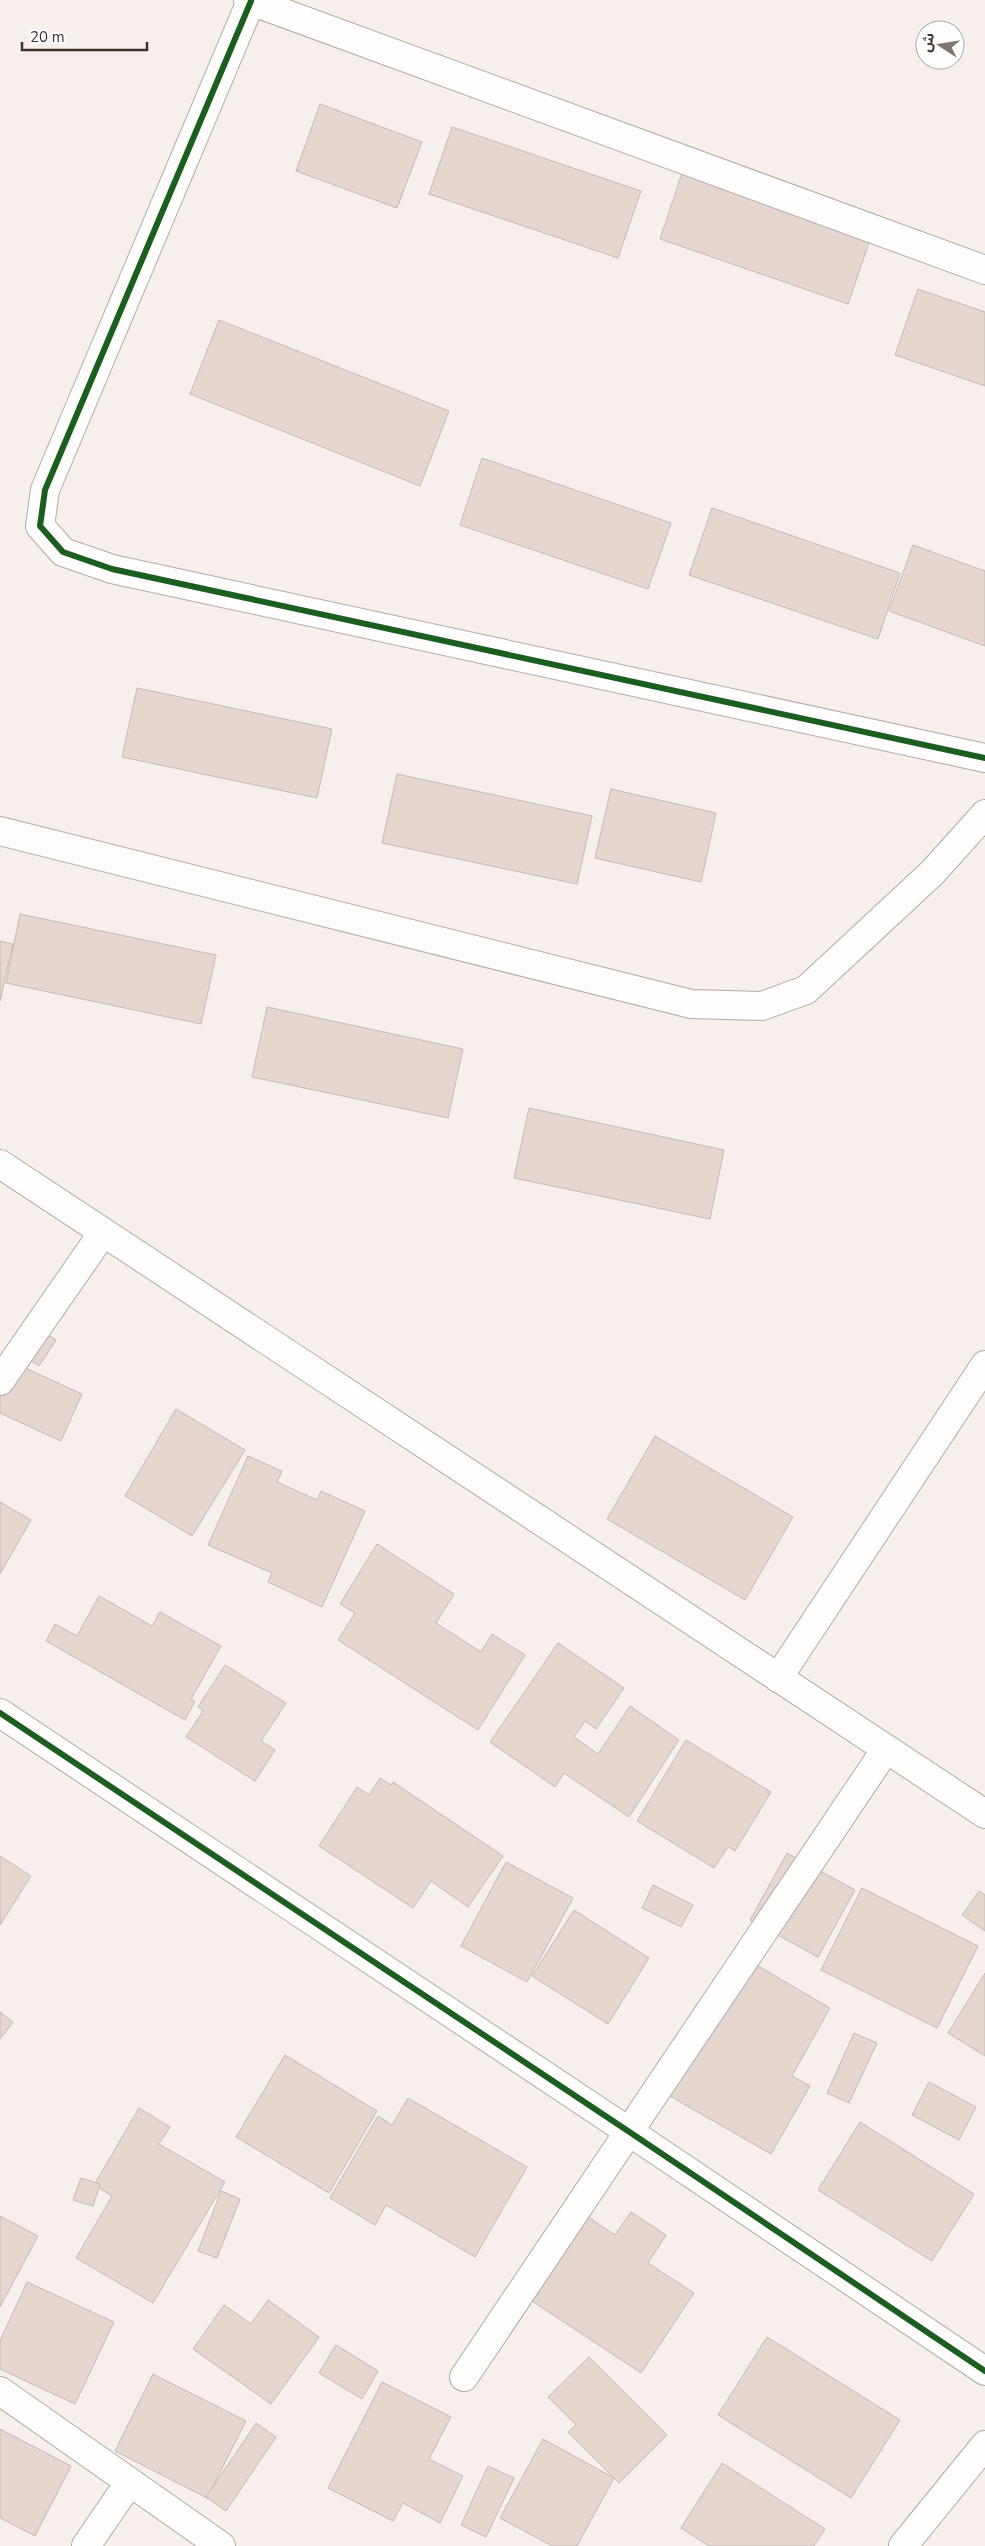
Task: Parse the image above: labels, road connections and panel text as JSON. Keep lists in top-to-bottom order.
{
  "scale_bar": "20 m",
  "north": "left"
}
